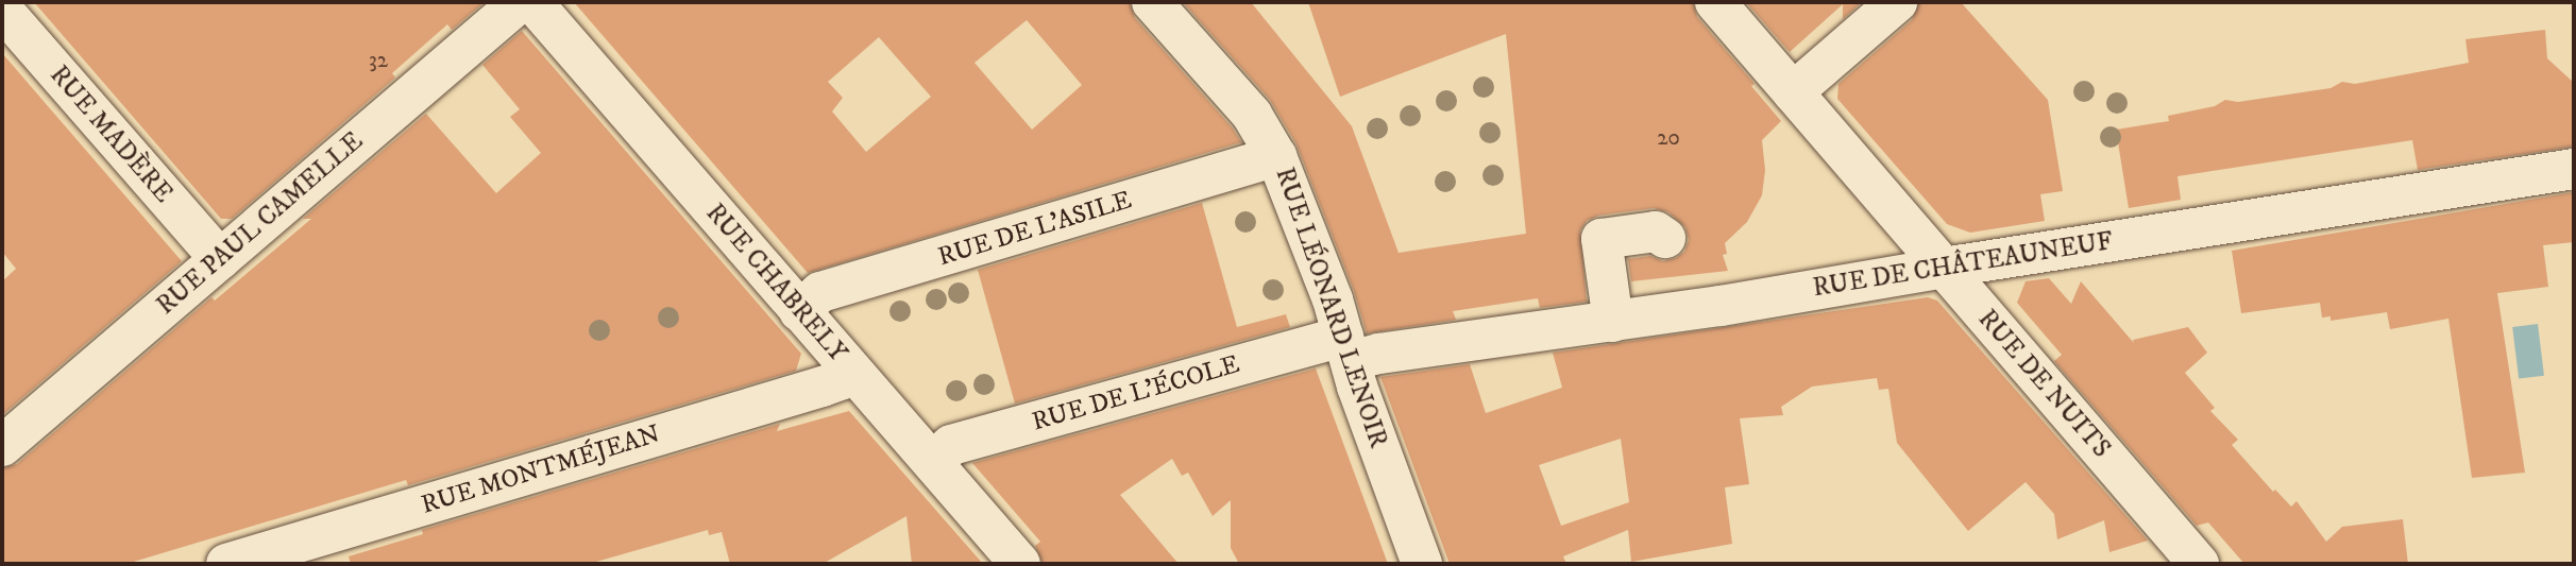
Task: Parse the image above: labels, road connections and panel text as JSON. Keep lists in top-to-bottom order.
{
  "streets": {
    "street": [
      "RUE MADÈRE",
      "RUE PAUL CAMELLE",
      "RUE DE L'ASILE",
      "RUE DE CHÂTEAUNEUF",
      "RUE CHABRELY",
      "RUE LÉONARD LENOIR",
      "RUE DE NUITS",
      "RUE DE L'ÉCOLE",
      "RUE MONTMÉJEAN"
    ]
  },
  "crossings": [
    ["RUE MADÈRE", "RUE PAUL CAMELLE"],
    ["RUE DE L'ASILE", "RUE CHABRELY"],
    ["RUE DE L'ASILE", "RUE LÉONARD LENOIR"],
    ["RUE DE CHÂTEAUNEUF", "RUE LÉONARD LENOIR"],
    ["RUE DE CHÂTEAUNEUF", "RUE DE NUITS"],
    ["RUE DE CHÂTEAUNEUF", "RUE DE L'ÉCOLE"],
    ["RUE CHABRELY", "RUE DE L'ÉCOLE"],
    ["RUE CHABRELY", "RUE MONTMÉJEAN"],
    ["RUE LÉONARD LENOIR", "RUE DE L'ÉCOLE"]
  ],
  "house_numbers": ["32", "20"]
}
